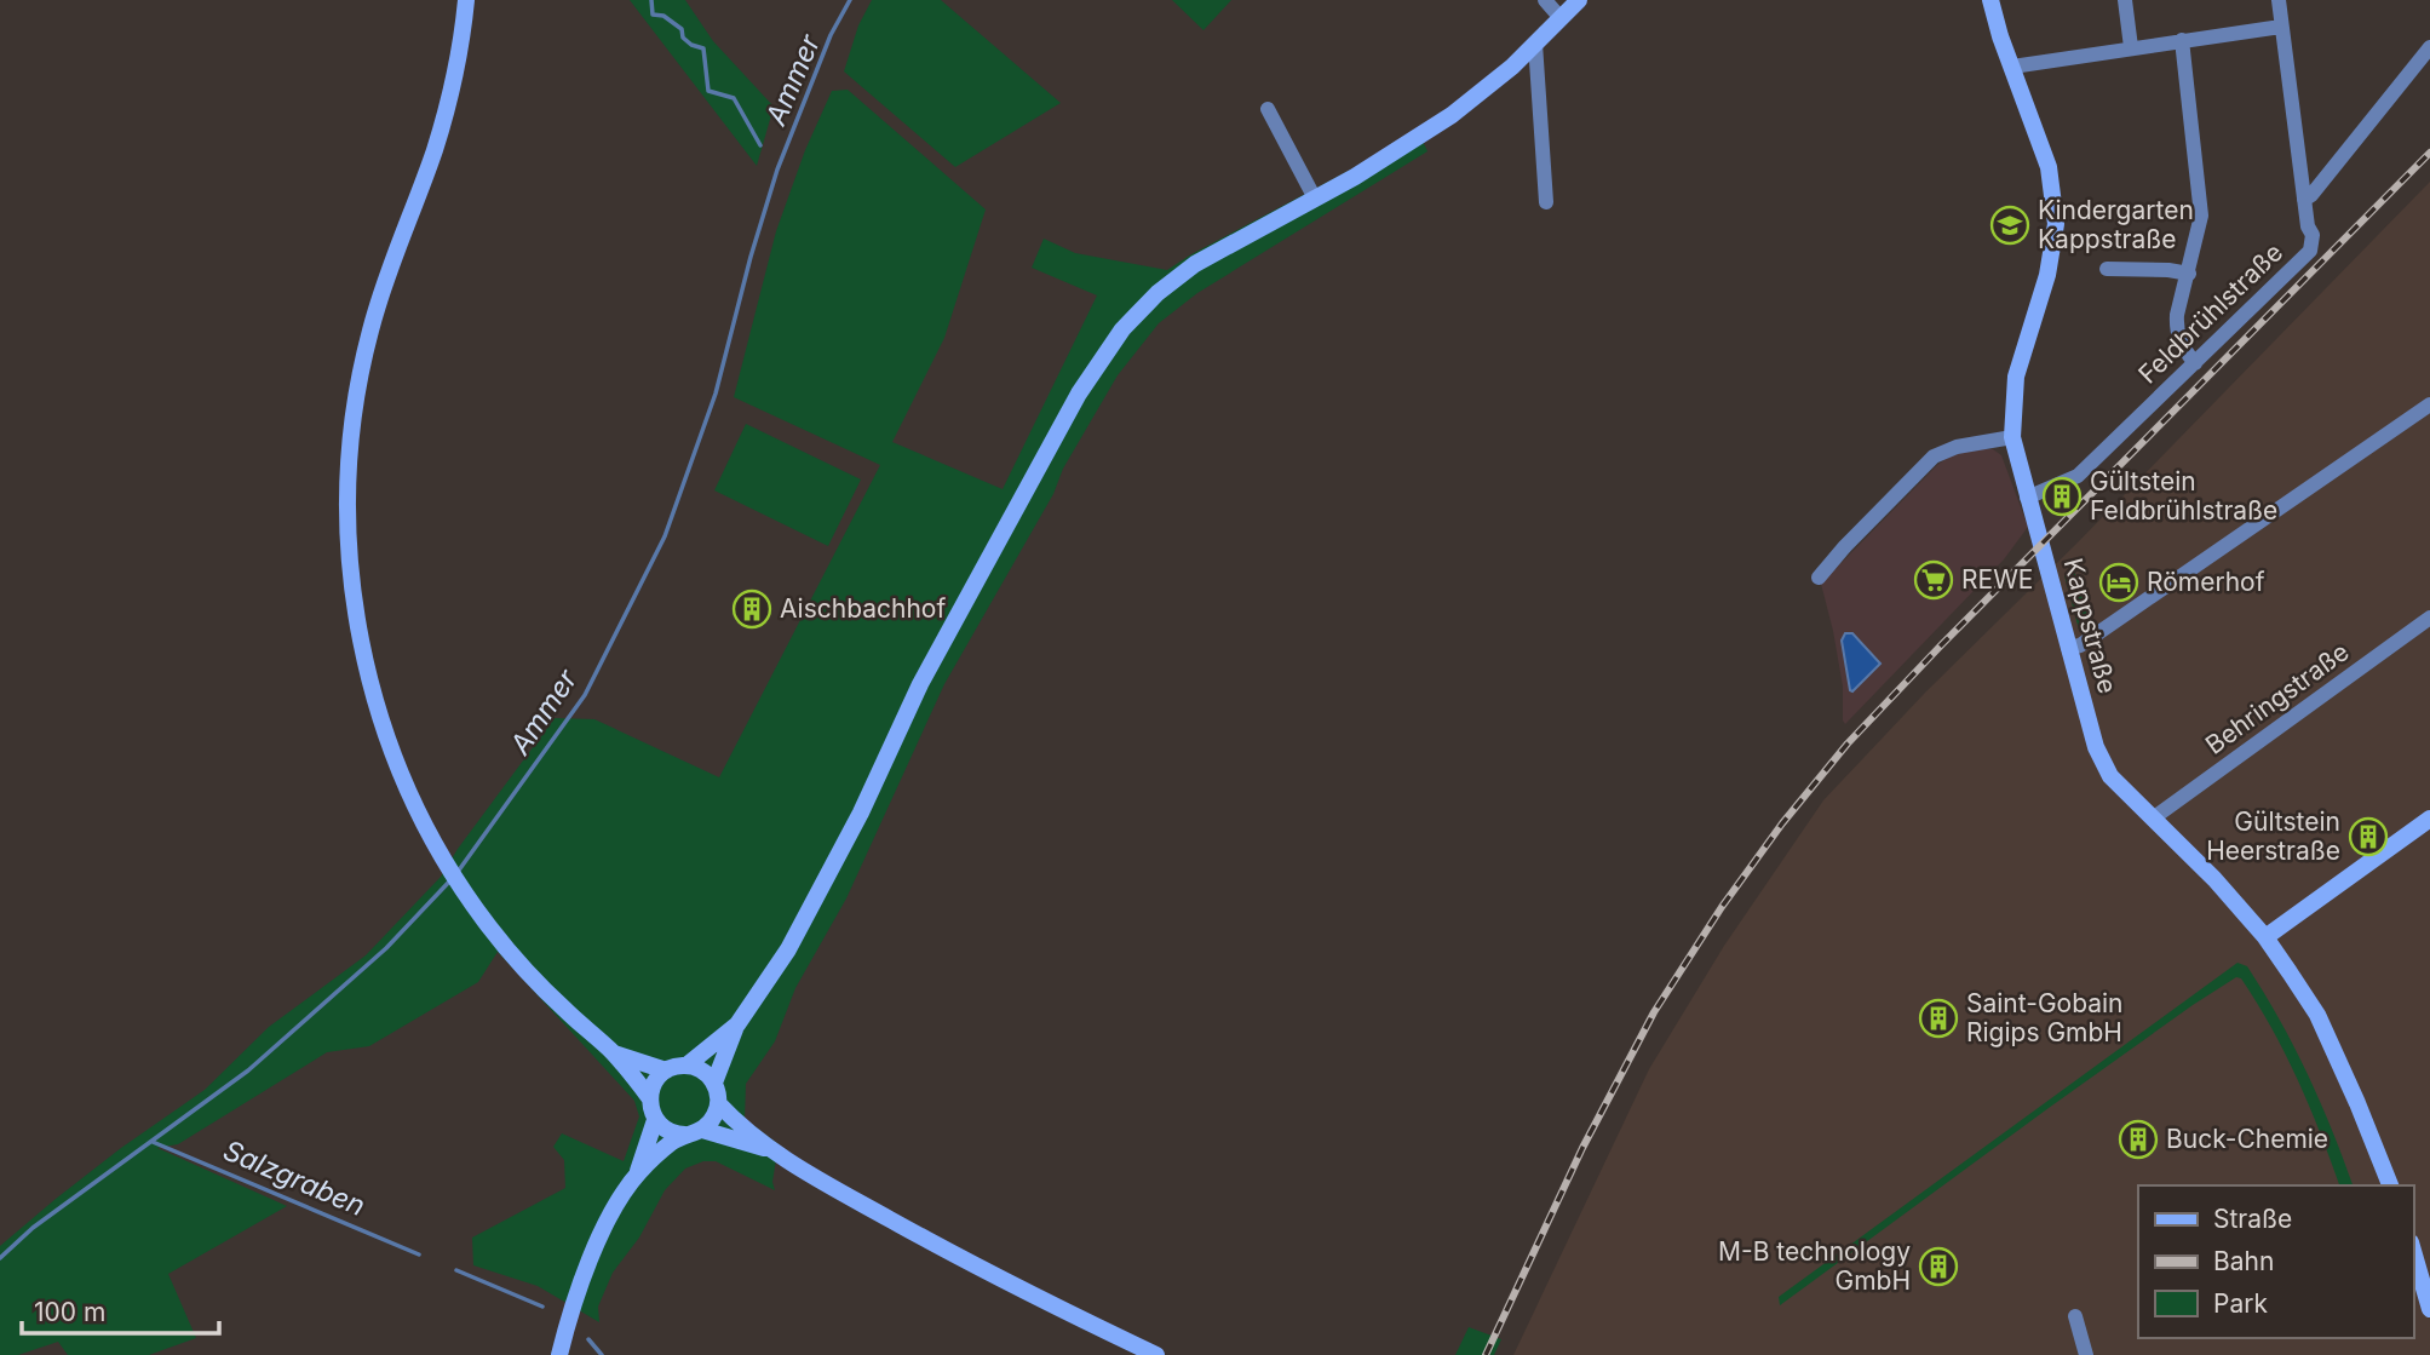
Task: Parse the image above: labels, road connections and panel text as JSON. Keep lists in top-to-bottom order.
{
  "streets": {
    "street": ["Feldbrühlstraße", "Kappstraße", "Behringstraße"]
  },
  "crossings": [
    ["Feldbrühlstraße", "Kappstraße"],
    ["Kappstraße", "Behringstraße"]
  ],
  "water": ["Ammer", "Salzgraben"],
  "places": {
    "school or university": ["Kindergarten Kappstraße"],
    "building": [
      "Gültstein Feldbrühlstraße",
      "Aischbachhof",
      "Gültstein Heerstraße",
      "Saint-Gobain Rigips GmbH",
      "Buck-Chemie",
      "M-B technology GmbH"
    ],
    "supermarket": ["REWE"],
    "hotel": ["Römerhof"]
  },
  "legend": ["Straße", "Bahn", "Park"],
  "scale_bar": "100 m"
}
